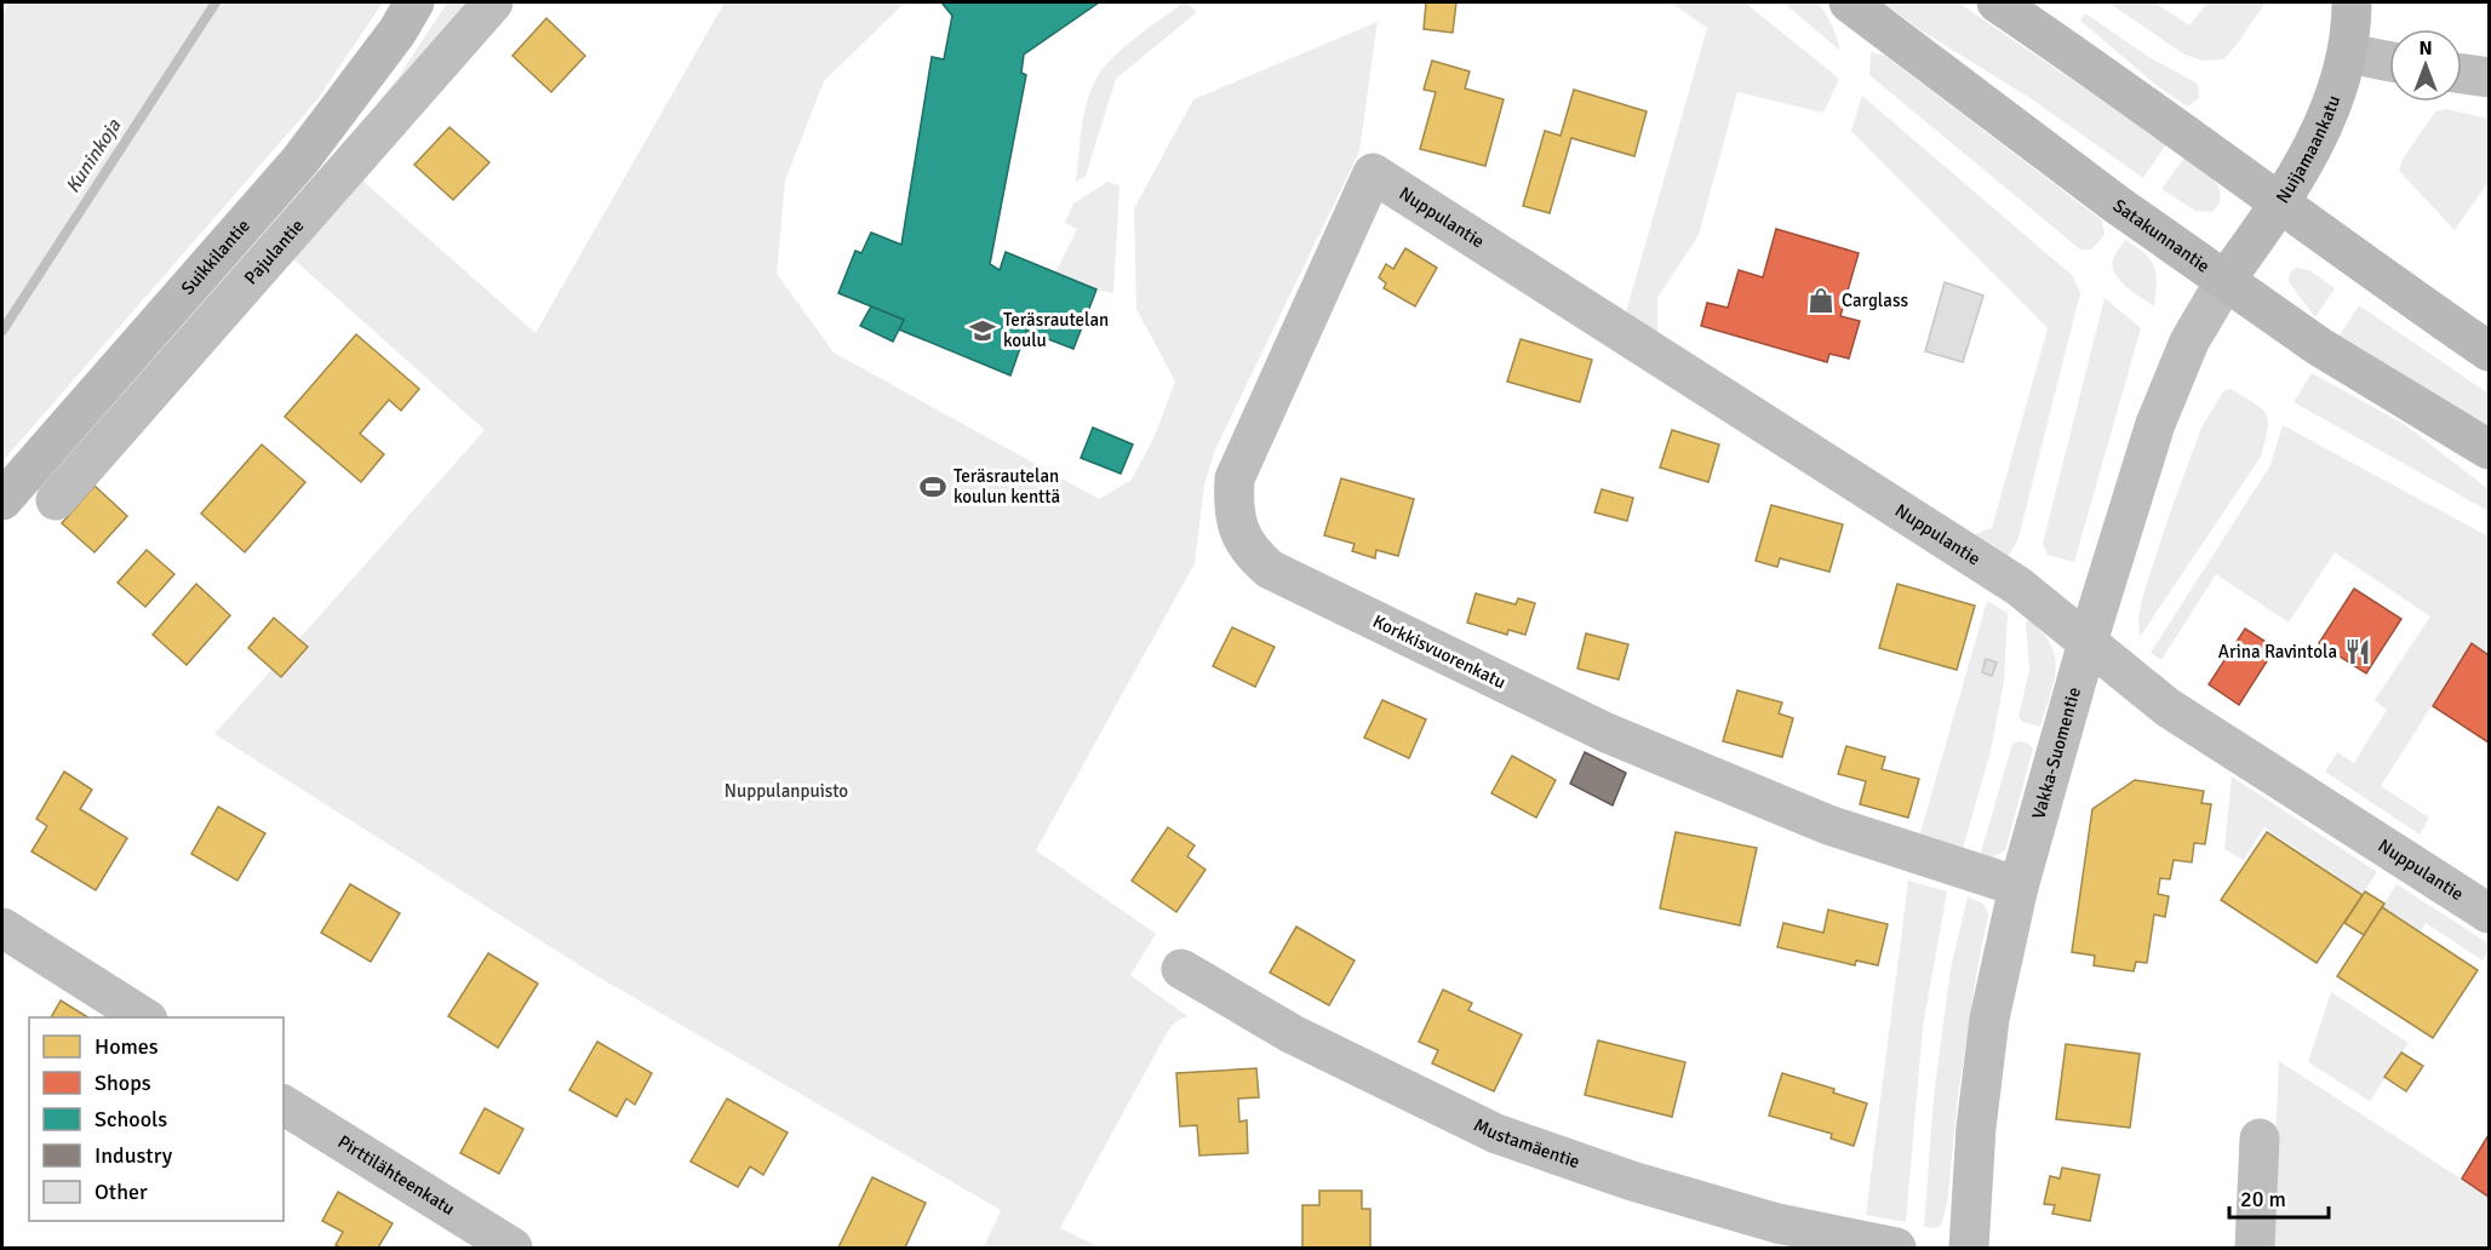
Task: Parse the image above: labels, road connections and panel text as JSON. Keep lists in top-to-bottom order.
{
  "streets": {
    "main road": ["Nuijamaankatu", "Satakunnantie", "Suikkilantie"],
    "street": [
      "Nuppulantie",
      "Pajulantie",
      "Korkkisvuorenkatu",
      "Vakka-Suomentie",
      "Mustamäentie",
      "Pirttilähteenkatu"
    ]
  },
  "crossings": [
    ["Nuijamaankatu", "Satakunnantie"],
    ["Nuijamaankatu", "Vakka-Suomentie"],
    ["Nuppulantie", "Korkkisvuorenkatu"],
    ["Nuppulantie", "Vakka-Suomentie"],
    ["Satakunnantie", "Vakka-Suomentie"],
    ["Korkkisvuorenkatu", "Vakka-Suomentie"]
  ],
  "water": ["Kuninkoja"],
  "parks": ["Nuppulanpuisto"],
  "places": {
    "shop": ["Carglass"],
    "school or university": ["Teräsrautelan koulu"],
    "sports": ["Teräsrautelan koulun kenttä"],
    "restaurant": ["Arina Ravintola"]
  },
  "legend": [
    "Homes",
    "Shops",
    "Schools",
    "Industry",
    "Other"
  ],
  "scale_bar": "20 m",
  "north": "top"
}
